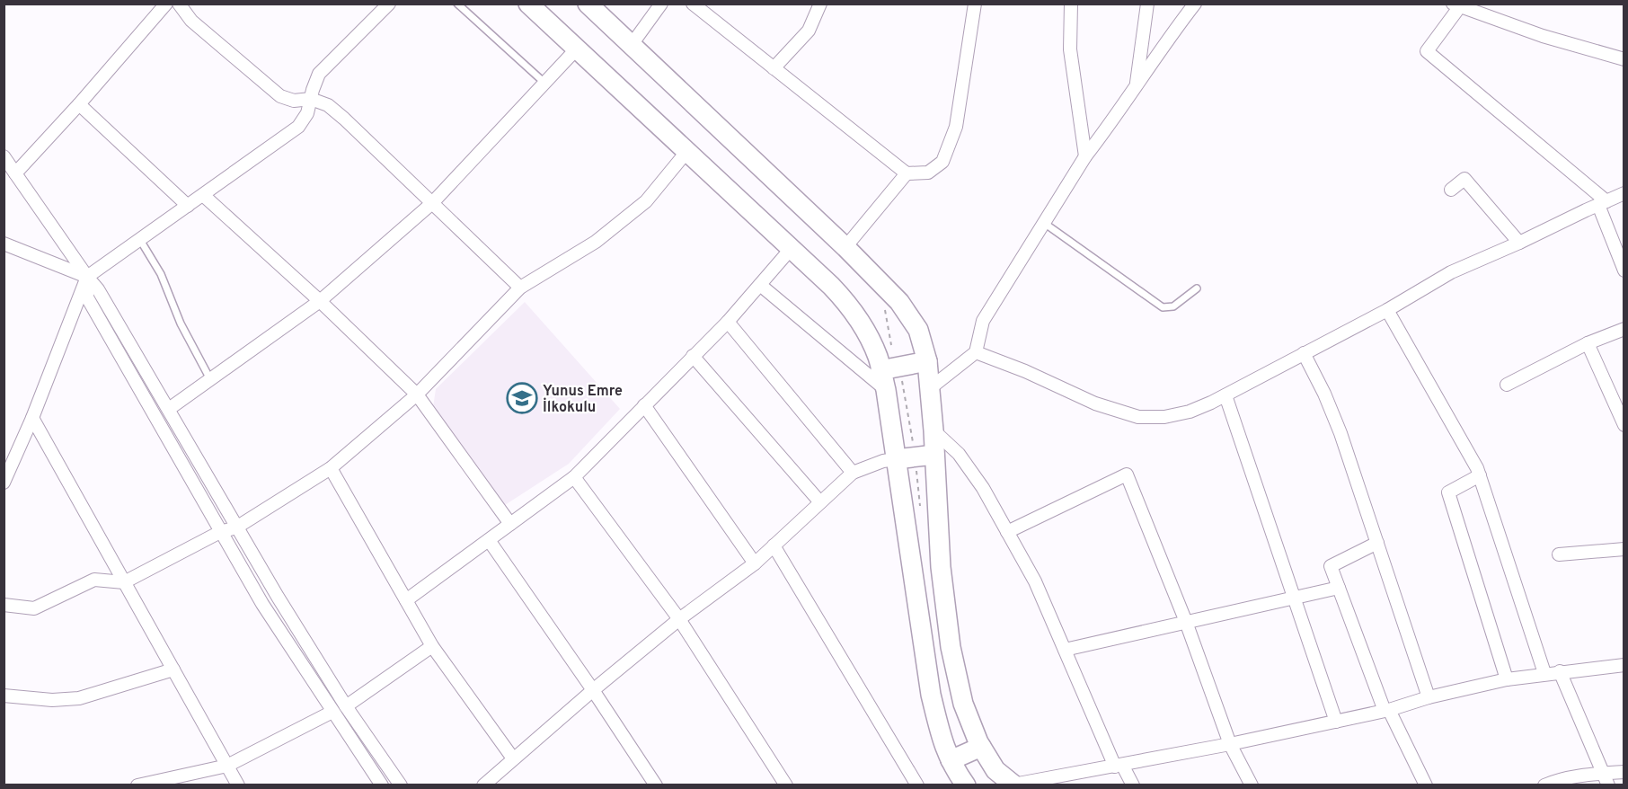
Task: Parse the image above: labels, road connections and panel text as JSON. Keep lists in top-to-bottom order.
{
  "places": {
    "school or university": ["Yunus Emre İlkokulu"]
  }
}
